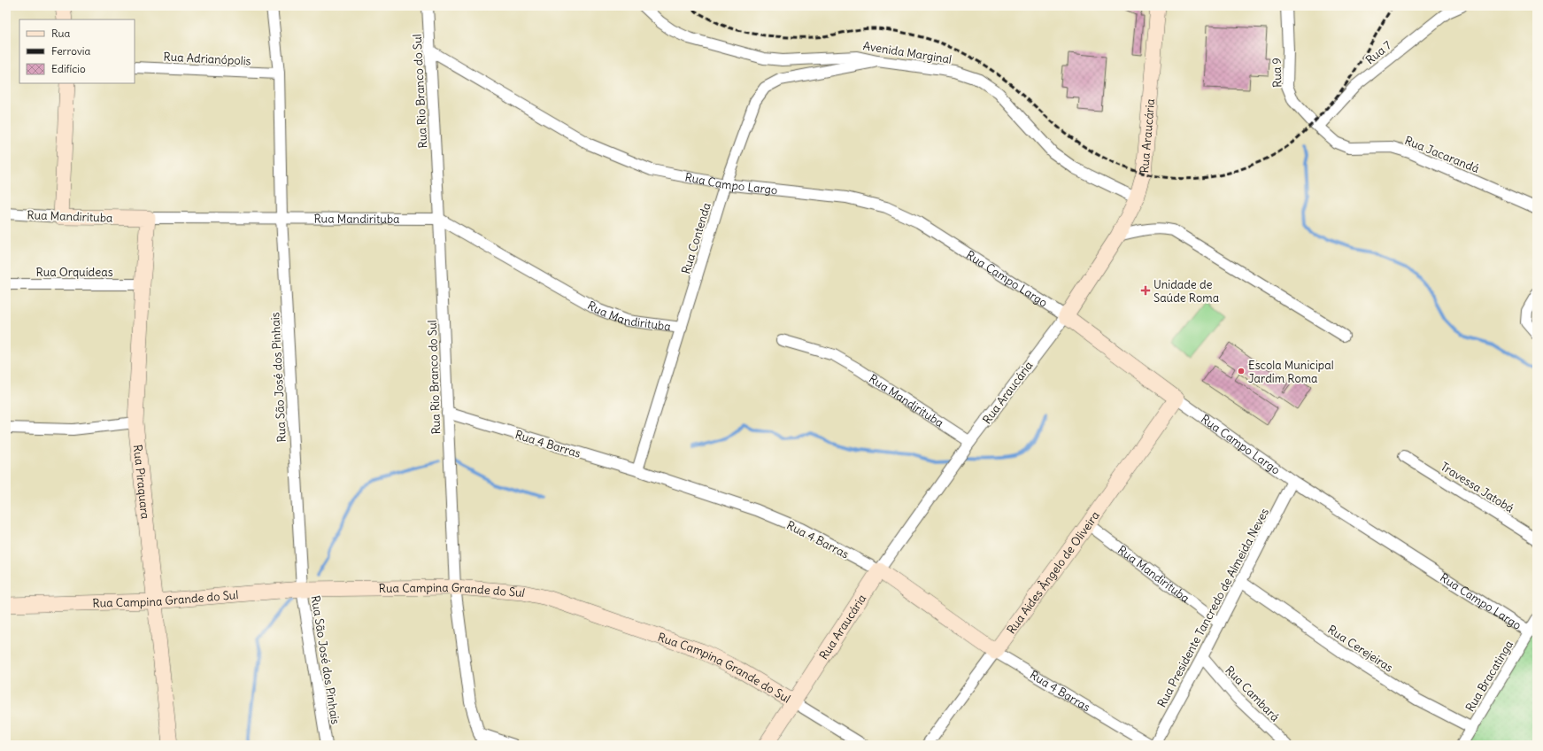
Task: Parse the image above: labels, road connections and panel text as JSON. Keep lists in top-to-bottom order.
{
  "streets": {
    "street": [
      "Avenida Marginal",
      "Rua 7",
      "Rua Adrianópolis",
      "Rua 9",
      "Rua Rio Branco do Sul",
      "Rua Araucária",
      "Rua Jacarandá",
      "Rua Campo Largo",
      "Rua Mandirituba",
      "Rua Contenda",
      "Rua Orquídeas",
      "Rua São José dos Pinhais",
      "Rua 4 Barras",
      "Rua Piraquara",
      "Travessa Jatobá",
      "Rua Aides Ângelo de Oliveira",
      "Rua Campina Grande do Sul",
      "Rua Presidente Tancredo de Almeida Neves",
      "Rua Cerejeiras",
      "Rua Bracatinga",
      "Rua Cambará"
    ]
  },
  "crossings": [
    ["Avenida Marginal", "Rua Araucária"],
    ["Avenida Marginal", "Rua Contenda"],
    ["Rua 7", "Rua 9"],
    ["Rua 7", "Rua Jacarandá"],
    ["Rua Adrianópolis", "Rua São José dos Pinhais"],
    ["Rua 9", "Rua Jacarandá"],
    ["Rua Rio Branco do Sul", "Rua Campo Largo"],
    ["Rua Rio Branco do Sul", "Rua Mandirituba"],
    ["Rua Rio Branco do Sul", "Rua 4 Barras"],
    ["Rua Rio Branco do Sul", "Rua Campina Grande do Sul"],
    ["Rua Araucária", "Rua Campo Largo"],
    ["Rua Araucária", "Rua Mandirituba"],
    ["Rua Araucária", "Rua 4 Barras"],
    ["Rua Araucária", "Rua Campina Grande do Sul"],
    ["Rua Campo Largo", "Rua Contenda"],
    ["Rua Campo Largo", "Rua Aides Ângelo de Oliveira"],
    ["Rua Campo Largo", "Rua Presidente Tancredo de Almeida Neves"],
    ["Rua Campo Largo", "Rua Bracatinga"],
    ["Rua Mandirituba", "Rua Contenda"],
    ["Rua Mandirituba", "Rua São José dos Pinhais"],
    ["Rua Mandirituba", "Rua Piraquara"],
    ["Rua Mandirituba", "Rua Aides Ângelo de Oliveira"],
    ["Rua Mandirituba", "Rua Presidente Tancredo de Almeida Neves"],
    ["Rua Contenda", "Rua 4 Barras"],
    ["Rua Orquídeas", "Rua Piraquara"],
    ["Rua São José dos Pinhais", "Rua Campina Grande do Sul"],
    ["Rua 4 Barras", "Rua Aides Ângelo de Oliveira"],
    ["Rua Piraquara", "Rua Campina Grande do Sul"],
    ["Rua Presidente Tancredo de Almeida Neves", "Rua Cerejeiras"],
    ["Rua Presidente Tancredo de Almeida Neves", "Rua Cambará"],
    ["Rua Cerejeiras", "Rua Bracatinga"]
  ],
  "places": {
    "health": ["Unidade de Saúde Roma"],
    "other": ["Escola Municipal Jardim Roma"]
  },
  "legend": ["Rua", "Ferrovia", "Edifício"]
}
